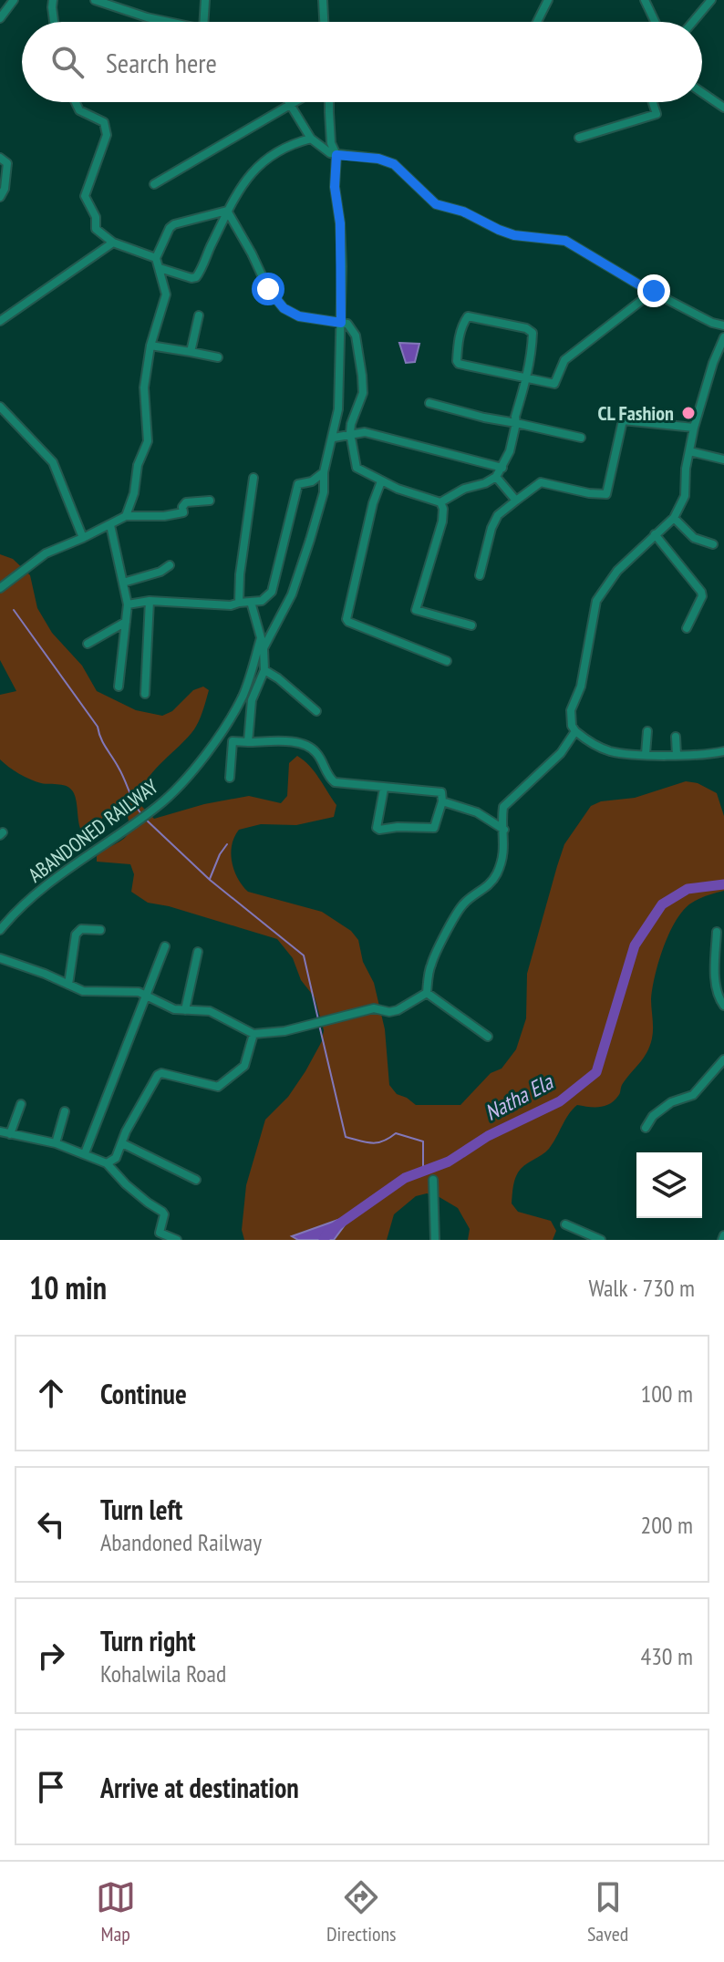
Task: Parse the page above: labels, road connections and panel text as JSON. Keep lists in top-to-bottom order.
{
  "streets": {
    "street": ["ABANDONED RAILWAY"]
  },
  "water": ["Natha Ela"],
  "places": ["CL Fashion"],
  "page": {
    "search": "Search here",
    "heading": ["10 min", "Walk · 730 m"],
    "list": [
      ["Continue", "100 m"],
      ["Turn left", "Abandoned Railway", "200 m"],
      ["Turn right", "Kohalwila Road", "430 m"],
      "Arrive at destination"
    ],
    "nav": ["Map", "Directions", "Saved"]
  }
}
